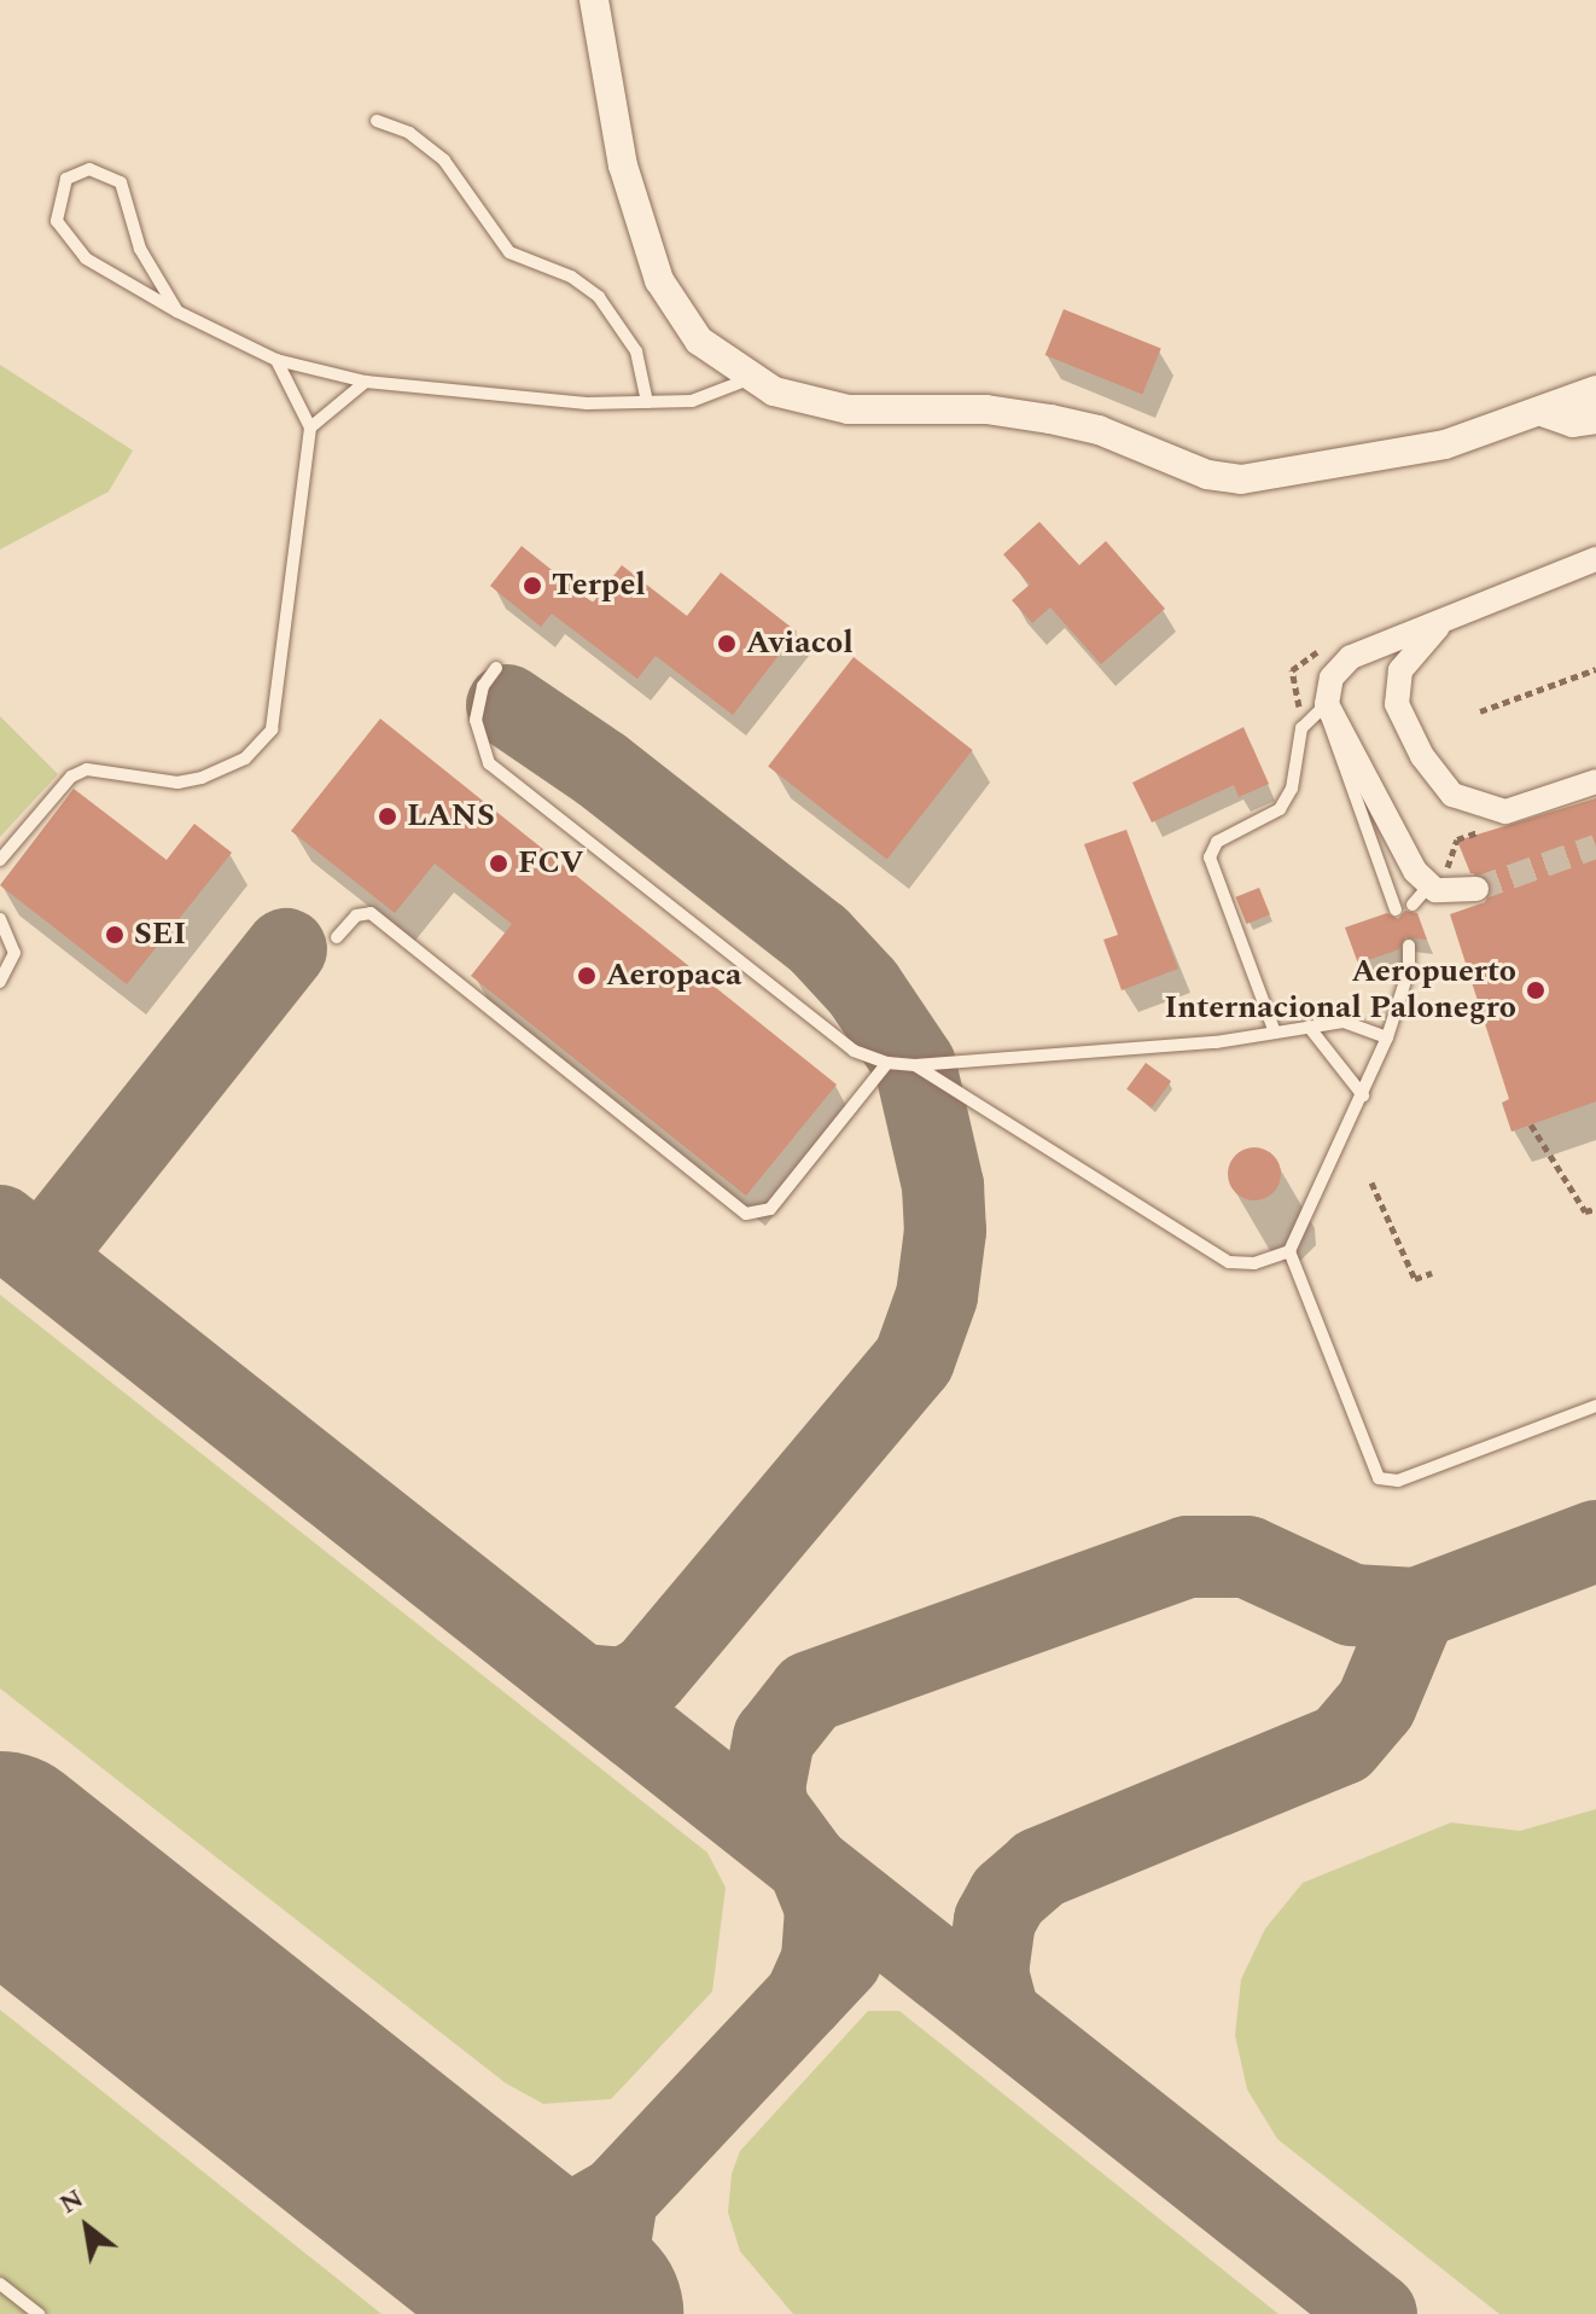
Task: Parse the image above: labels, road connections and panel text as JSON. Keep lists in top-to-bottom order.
{
  "places": [
    "Terpel",
    "Aviacol",
    "LANS",
    "FCV",
    "SEI",
    "Aeropaca",
    "Aeropuerto Internacional Palonegro"
  ],
  "north": "top left"
}
